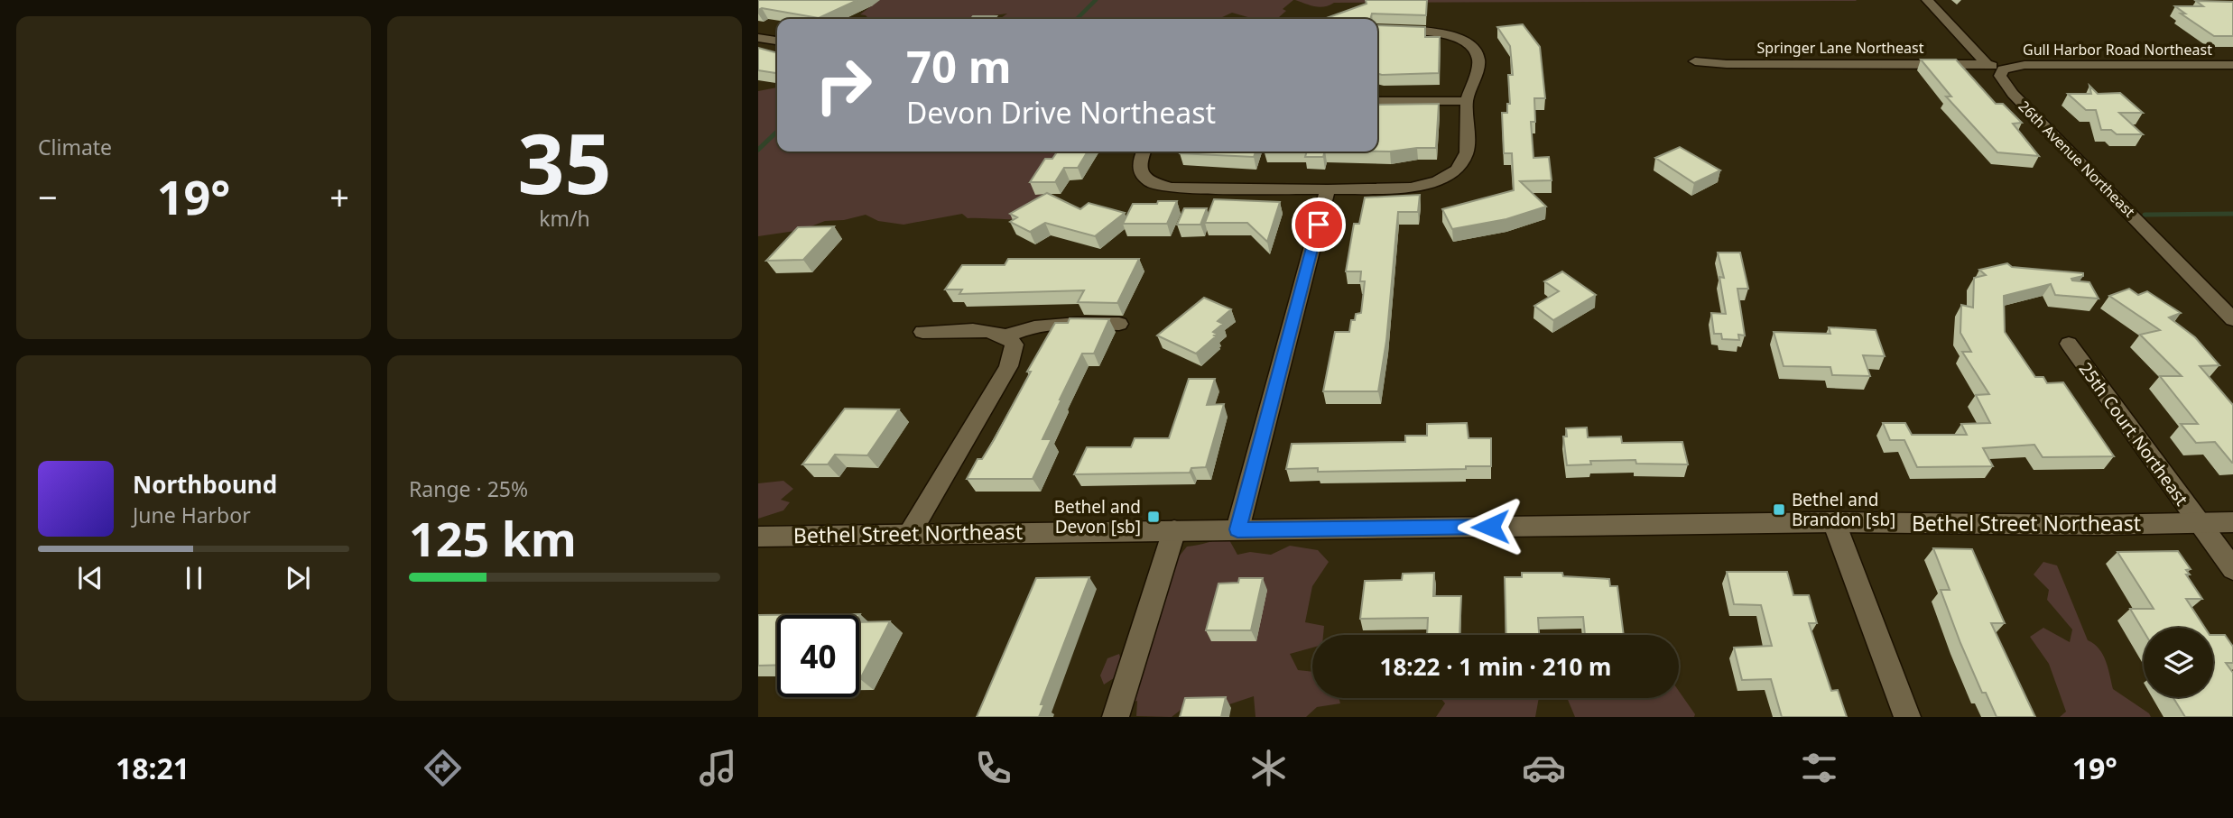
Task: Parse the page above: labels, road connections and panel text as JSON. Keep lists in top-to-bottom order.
{
  "streets": {
    "street": [
      "Springer Lane Northeast",
      "Gull Harbor Road Northeast",
      "26th Avenue Northeast",
      "25th Court Northeast",
      "Bethel Street Northeast"
    ]
  },
  "crossings": [
    ["Gull Harbor Road Northeast", "26th Avenue Northeast"],
    ["25th Court Northeast", "Bethel Street Northeast"]
  ],
  "places": {
    "transit": ["Bethel and Brandon [sb]", "Bethel and Devon [sb]"]
  },
  "page": {
    "tile": [
      "Climate",
      ["35", "km/h"],
      ["Range · 25%", "125 km"]
    ],
    "turn": ["70 m", "Devon Drive Northeast"],
    "heat": ["−", "19°", "+"],
    "song": ["Northbound", "June Harbor"],
    "limit": "40",
    "trip": "18:22 · 1 min · 210 m",
    "tabs": ["18:21", "19°"]
  }
}
